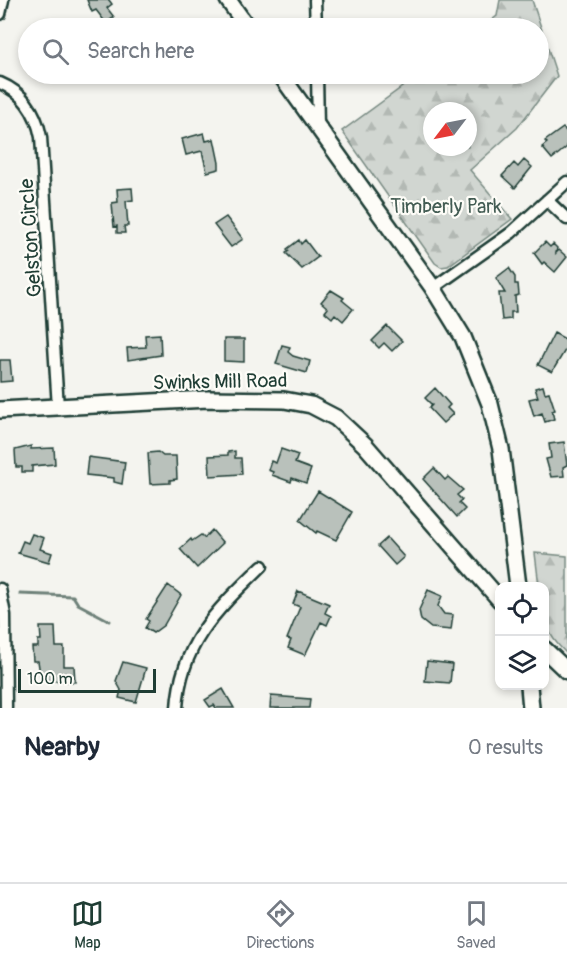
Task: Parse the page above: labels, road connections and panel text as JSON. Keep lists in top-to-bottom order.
{
  "streets": {
    "main road": ["Swinks Mill Road"],
    "street": ["Gelston Circle"]
  },
  "crossings": [
    ["Gelston Circle", "Swinks Mill Road"]
  ],
  "parks": ["Timberly Park"],
  "scale_bar": "100 m",
  "north": "bottom left",
  "page": {
    "search": "Search here",
    "scale": "100 m",
    "heading": ["Nearby", "0 results"],
    "nav": ["Map", "Directions", "Saved"]
  }
}
